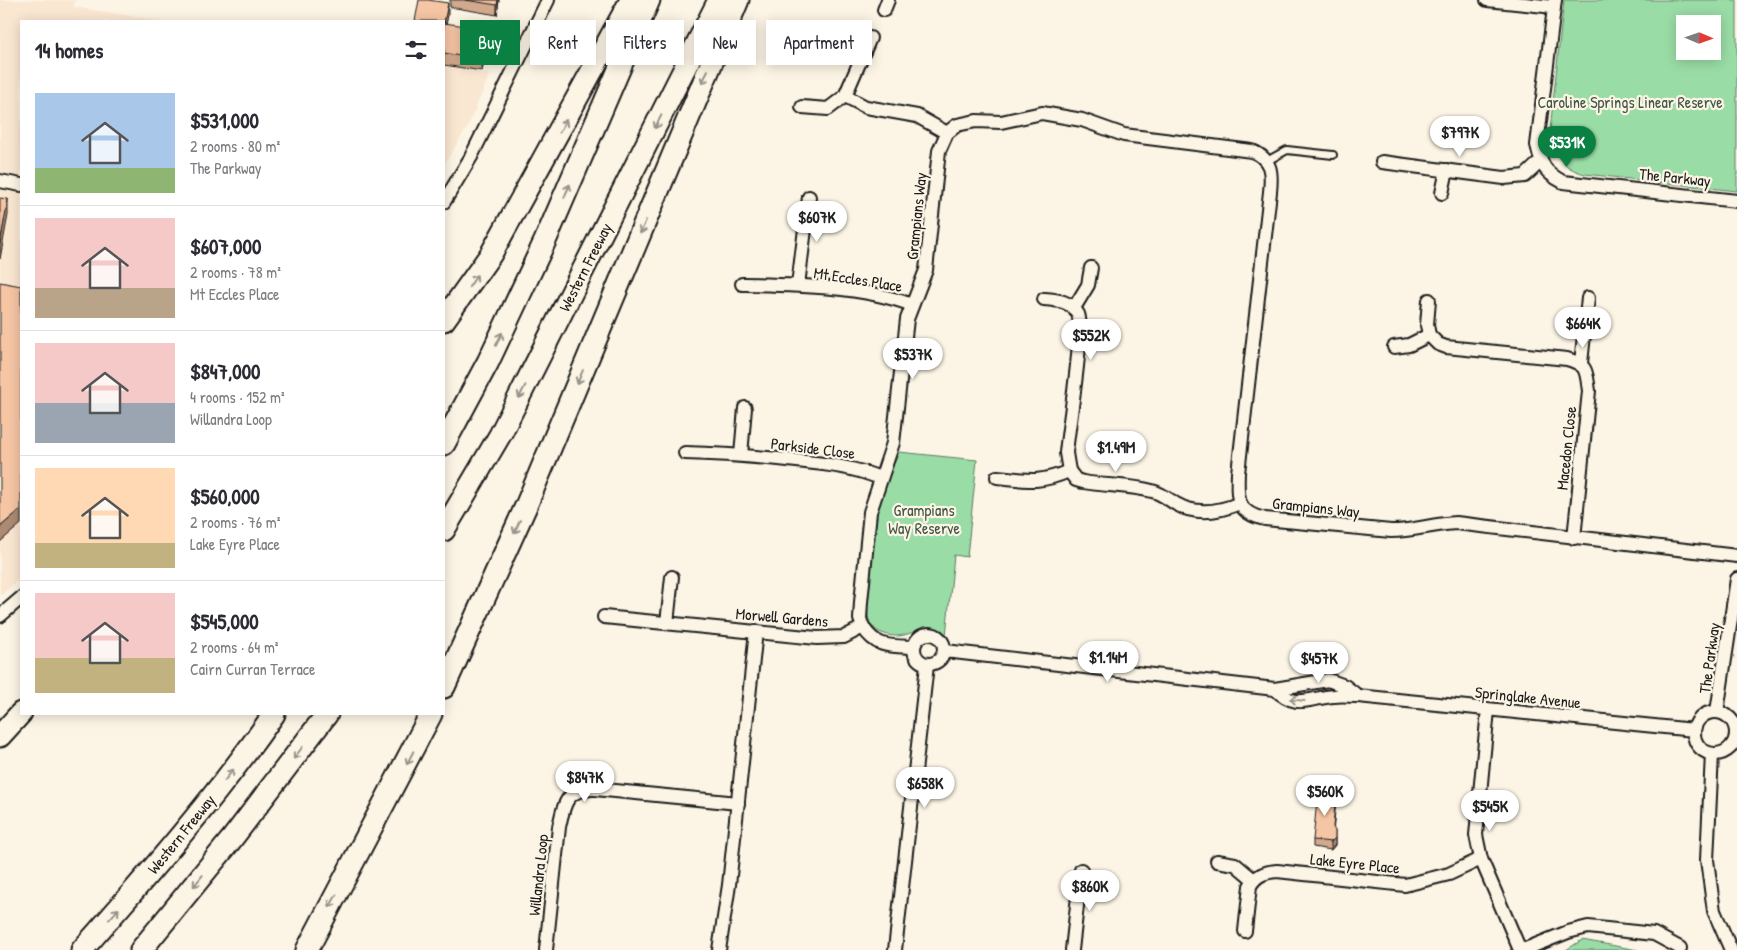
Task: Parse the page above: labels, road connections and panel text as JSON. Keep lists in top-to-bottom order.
{
  "streets": {
    "highway": ["Western Freeway"],
    "street": [
      "The Parkway",
      "Grampians Way",
      "Mt Eccles Place",
      "Parkside Close",
      "Macedon Close",
      "Morwell Gardens",
      "Springlake Avenue",
      "Lake Eyre Place",
      "Willandra Loop"
    ]
  },
  "crossings": [
    ["The Parkway", "Springlake Avenue"],
    ["Grampians Way", "Mt Eccles Place"],
    ["Grampians Way", "Parkside Close"],
    ["Grampians Way", "Macedon Close"],
    ["Grampians Way", "Morwell Gardens"]
  ],
  "parks": ["Caroline Springs Linear Reserve", "Grampians Way Reserve"],
  "north": "right",
  "page": {
    "chip": [
      "Buy",
      "Rent",
      "Filters",
      "New",
      "Apartment"
    ],
    "heading": "14 homes",
    "list": [
      {
        "name": "$531,000",
        "note": "2 rooms · 80 m² · The Parkway"
      },
      {
        "name": "$607,000",
        "note": "2 rooms · 78 m² · Mt Eccles Place"
      },
      {
        "name": "$847,000",
        "note": "4 rooms · 152 m² · Willandra Loop"
      },
      {
        "name": "$560,000",
        "note": "2 rooms · 76 m² · Lake Eyre Place"
      },
      {
        "name": "$545,000",
        "note": "2 rooms · 64 m² · Cairn Curran Terrace"
      }
    ],
    "price": [
      "$797K",
      "$531K",
      "$607K",
      "$664K",
      "$552K",
      "$537K",
      "$1.49M",
      "$1.14M",
      "$457K",
      "$847K",
      "$658K",
      "$560K",
      "$545K",
      "$860K"
    ]
  }
}
